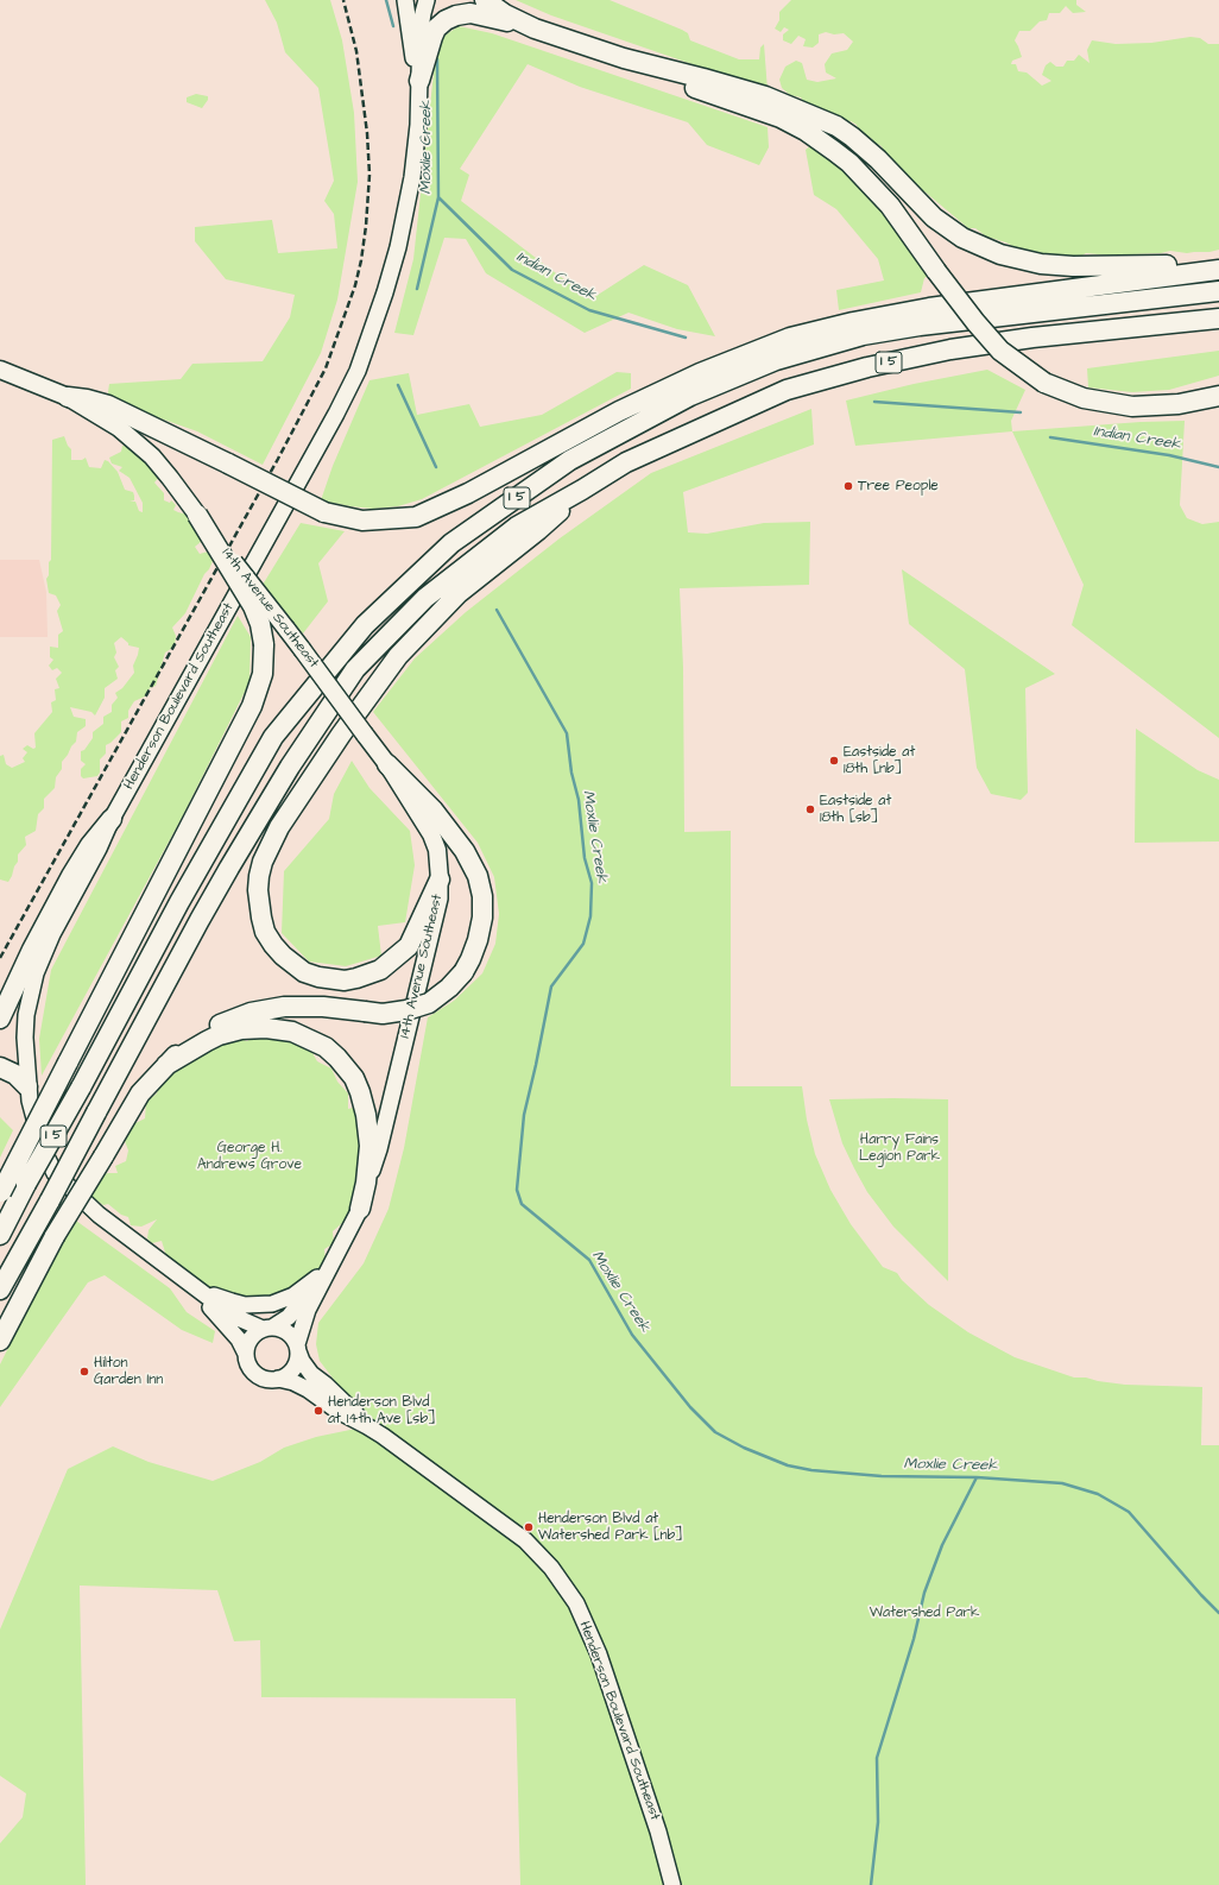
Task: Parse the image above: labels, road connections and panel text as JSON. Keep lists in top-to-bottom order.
{
  "streets": {
    "highway": ["I 5"],
    "main road": ["14th Avenue Southeast", "Henderson Boulevard Southeast"]
  },
  "crossings": [
    ["14th Avenue Southeast", "Henderson Boulevard Southeast"]
  ],
  "water": ["Moxlie Creek", "Indian Creek"],
  "parks": ["Harry Fains Legion Park", "George H. Andrews Grove", "Watershed Park"],
  "places": [
    "Tree People",
    "Eastside at 18th [nb]",
    "Eastside at 18th [sb]",
    "Hilton Garden Inn",
    "Henderson Blvd at 14th Ave [sb]",
    "Henderson Blvd at Watershed Park [nb]"
  ]
}
